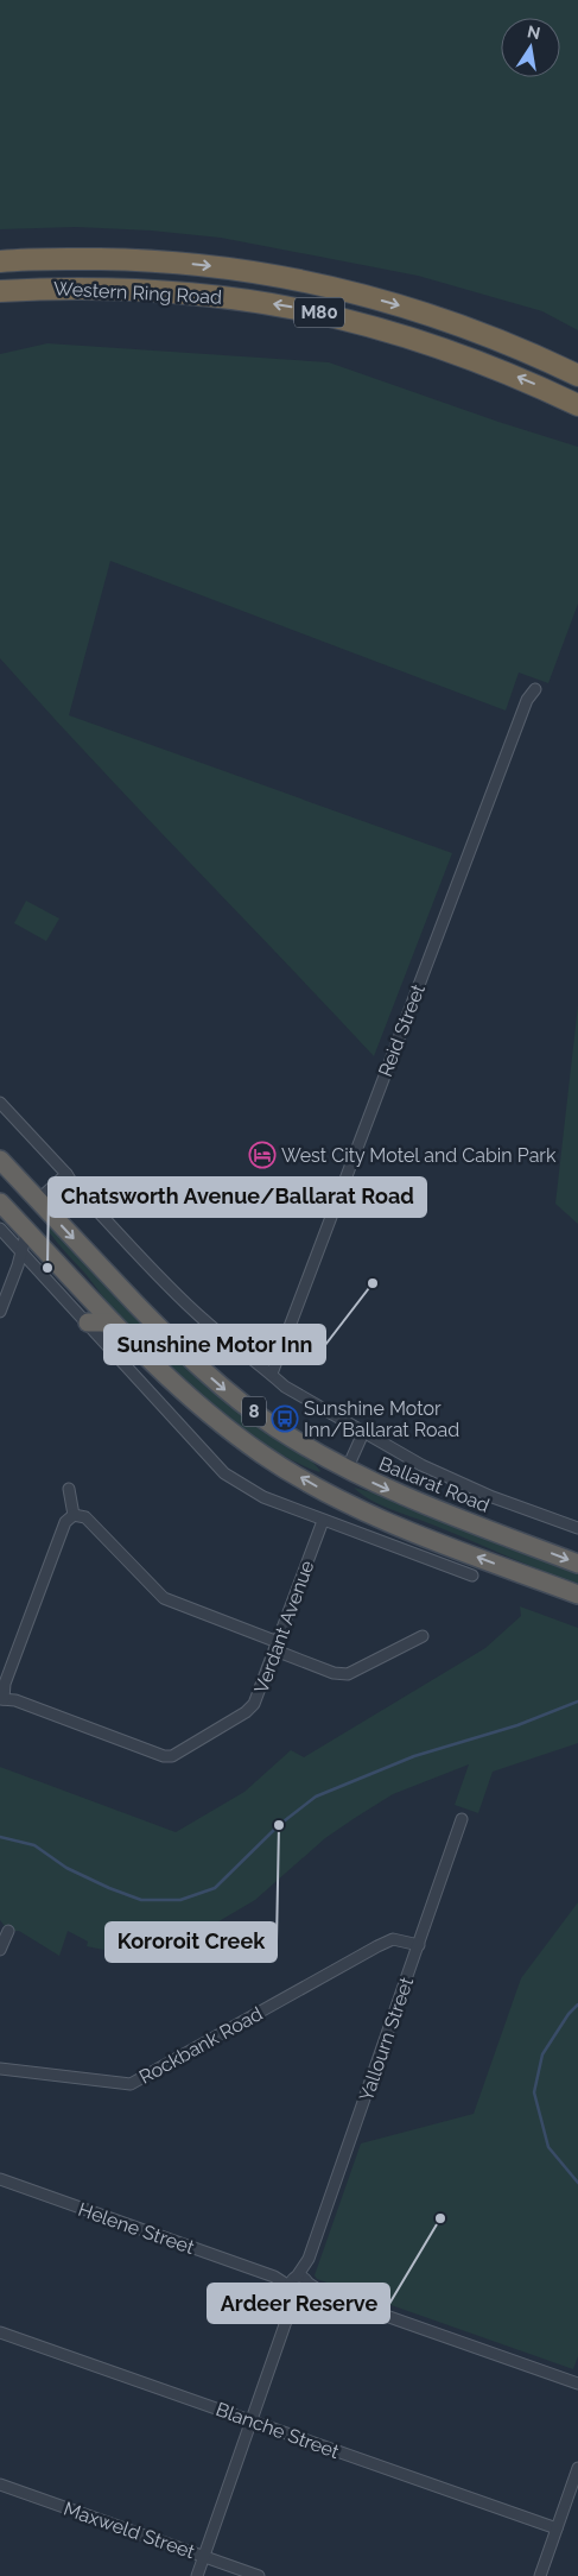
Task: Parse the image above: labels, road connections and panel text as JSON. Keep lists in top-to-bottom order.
{
  "streets": {
    "highway": [
      "Western Ring Road",
      "M80",
      "8",
      "Ballarat Road"
    ],
    "street": [
      "Reid Street",
      "Verdant Avenue",
      "Yallourn Street",
      "Rockbank Road",
      "Helene Street",
      "Blanche Street",
      "Maxweld Street"
    ]
  },
  "crossings": [
    ["Reid Street", "Ballarat Road"],
    ["Yallourn Street", "Rockbank Road"],
    ["Yallourn Street", "Helene Street"],
    ["Yallourn Street", "Blanche Street"],
    ["Yallourn Street", "Maxweld Street"]
  ],
  "places": {
    "hotel": ["West City Motel and Cabin Park"],
    "other": [
      "Chatsworth Avenue/Ballarat Road",
      "Sunshine Motor Inn",
      "Kororoit Creek",
      "Ardeer Reserve"
    ],
    "bus stop": ["Sunshine Motor Inn/Ballarat Road"]
  },
  "north": "top"
}
